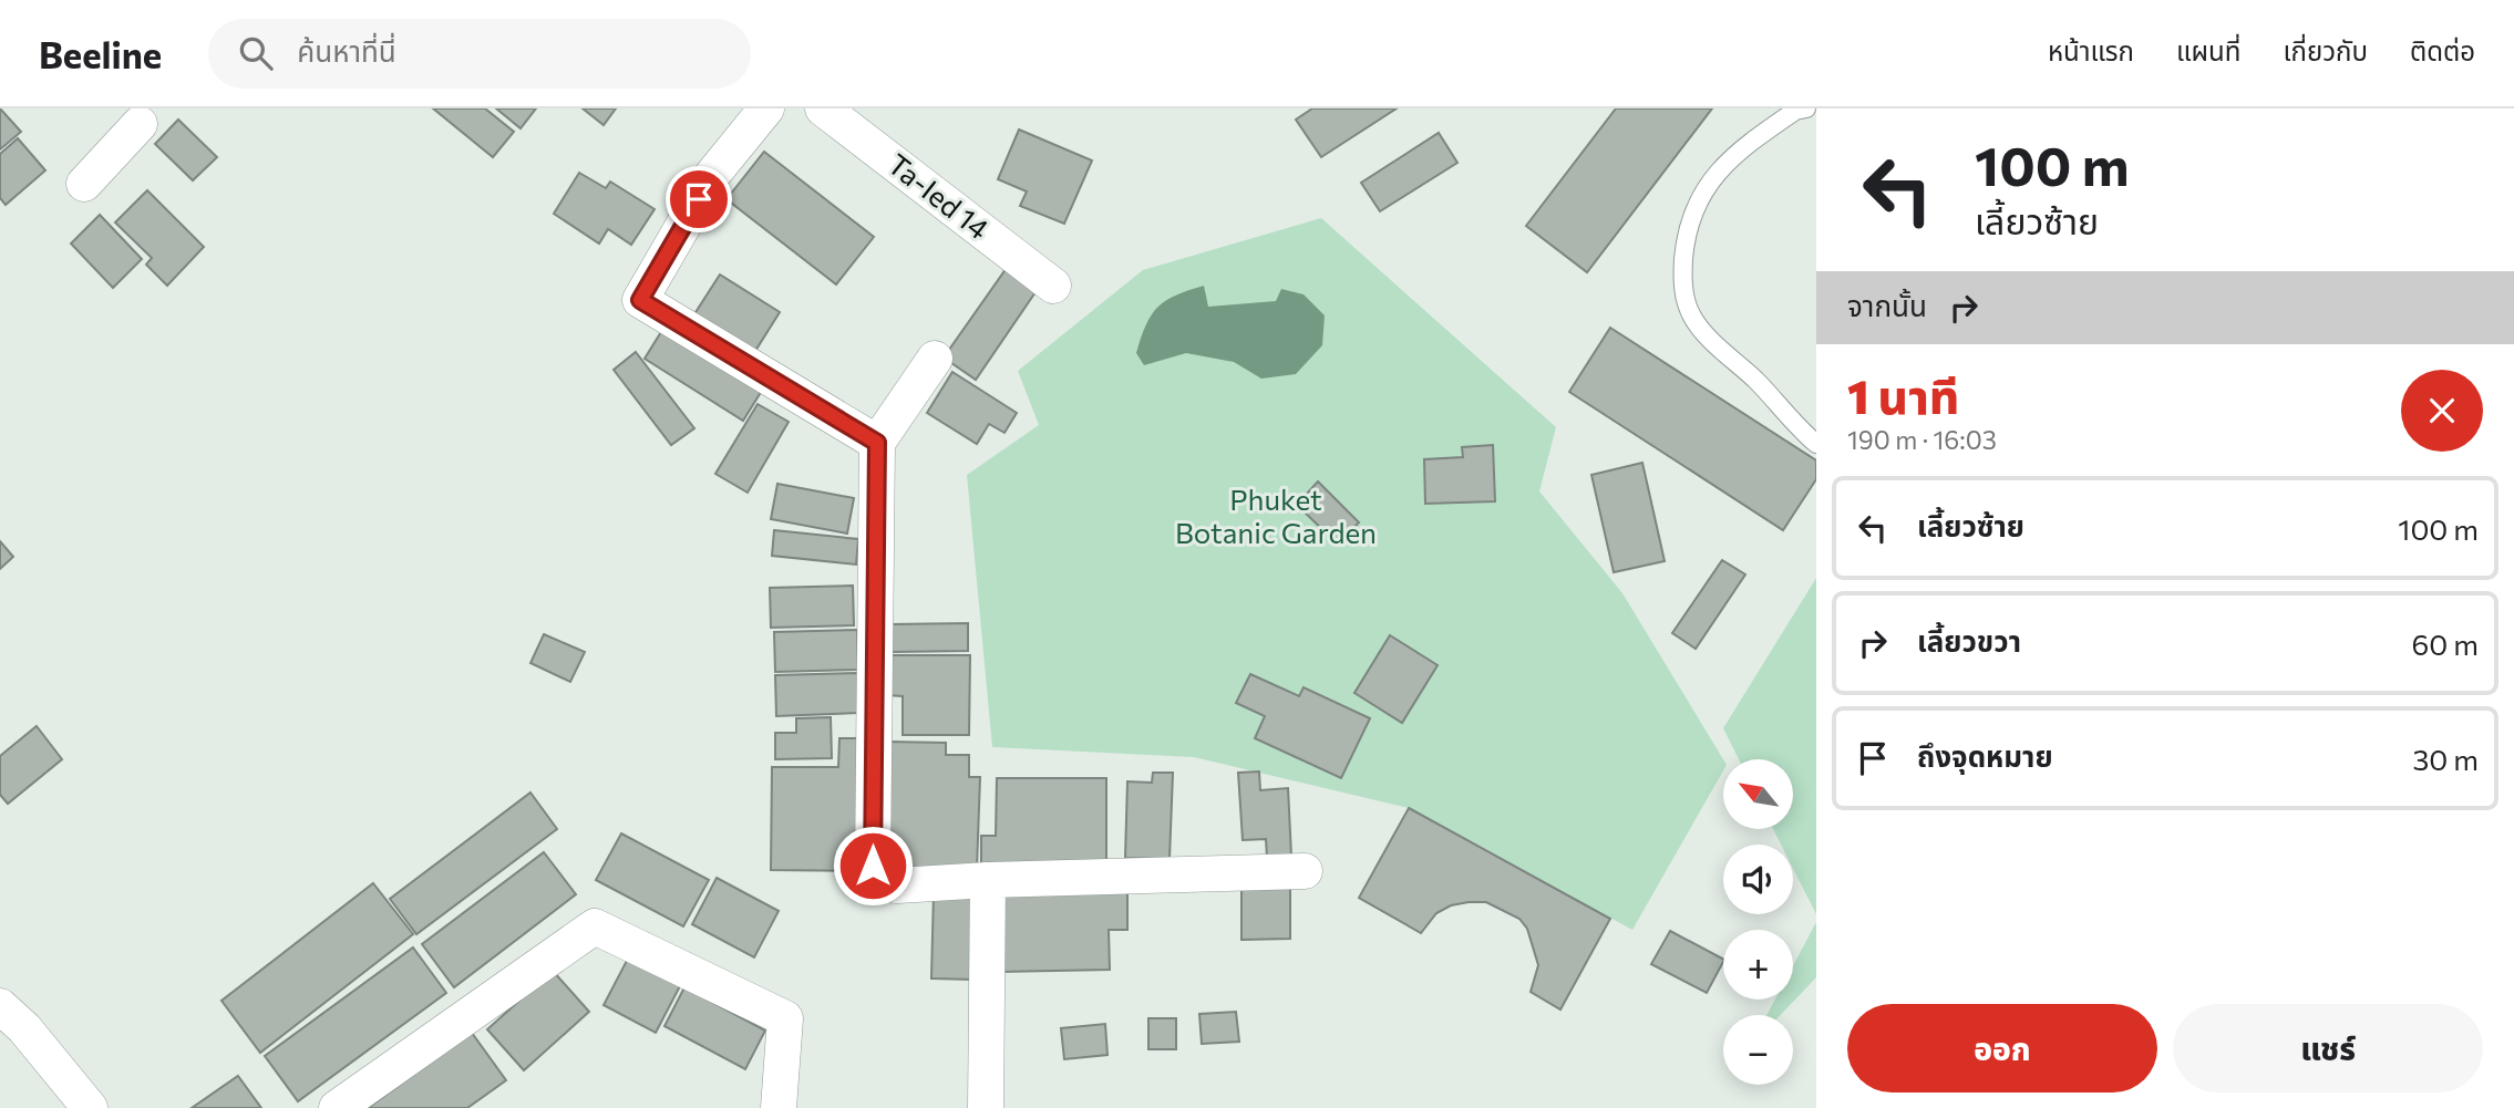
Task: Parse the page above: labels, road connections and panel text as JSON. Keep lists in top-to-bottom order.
{
  "streets": {
    "street": ["Ta-Ied 14"]
  },
  "parks": ["Phuket Botanic Garden"],
  "north": "top left",
  "page": {
    "header": "Beeline",
    "search": "ค้นหาที่นี่",
    "nav": [
      "หน้าแรก",
      "แผนที่",
      "เกี่ยวกับ",
      "ติดต่อ"
    ],
    "turn": ["100 m", "เลี้ยวซ้าย"],
    "then": "จากนั้น",
    "heading": ["1 นาที", "190 m · 16:03"],
    "list": [
      {
        "name": "เลี้ยวซ้าย",
        "value": "100 m"
      },
      {
        "name": "เลี้ยวขวา",
        "value": "60 m"
      },
      {
        "name": "ถึงจุดหมาย",
        "value": "30 m"
      }
    ],
    "map_buttons": ["+", "−"],
    "buttons": ["ออก", "แชร์"]
  }
}
